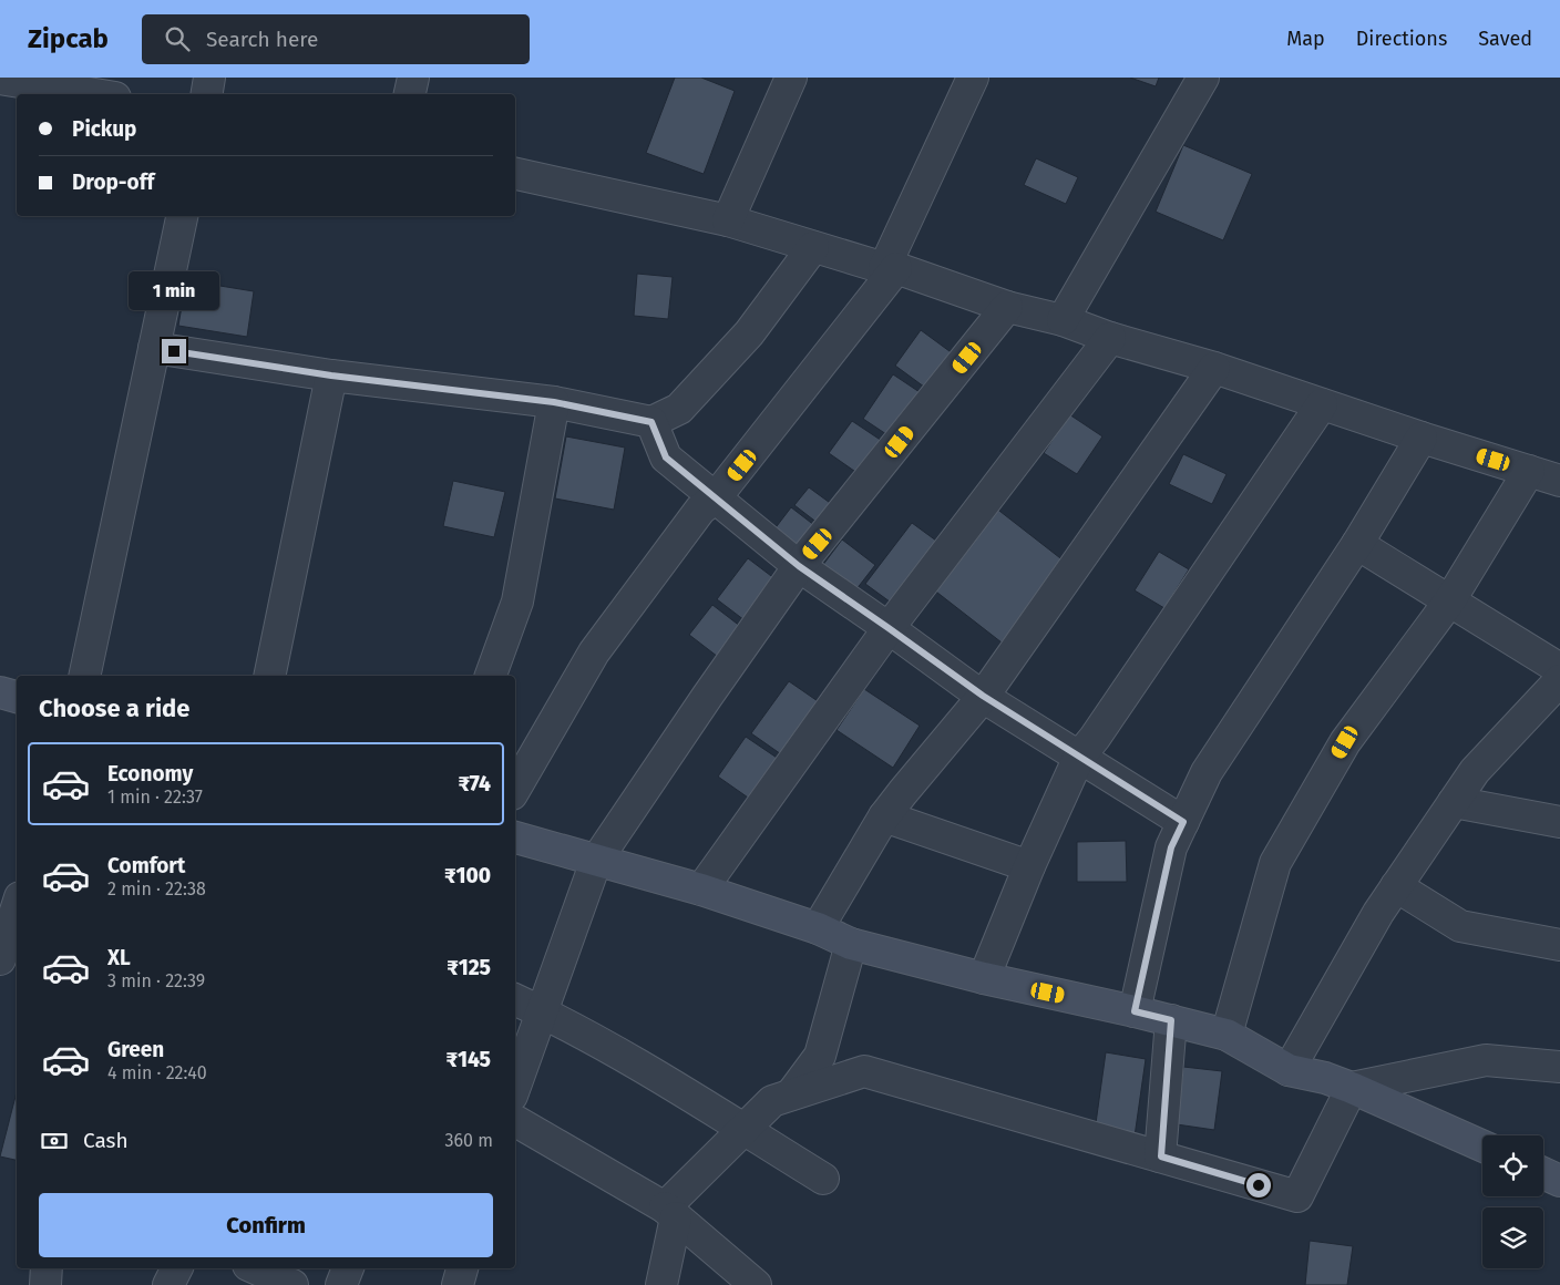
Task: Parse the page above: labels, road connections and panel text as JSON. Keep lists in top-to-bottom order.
{
  "page": {
    "header": "Zipcab",
    "search": "Search here",
    "nav": ["Map", "Directions", "Saved"],
    "banner": ["Pickup", "Drop-off"],
    "bubble": "1 min",
    "heading": "Choose a ride",
    "list": [
      {
        "name": "Economy",
        "note": "1 min · 22:37",
        "value": "₹74"
      },
      {
        "name": "Comfort",
        "note": "2 min · 22:38",
        "value": "₹100"
      },
      {
        "name": "XL",
        "note": "3 min · 22:39",
        "value": "₹125"
      },
      {
        "name": "Green",
        "note": "4 min · 22:40",
        "value": "₹145"
      }
    ],
    "pay": ["Cash", "360 m"],
    "buttons": "Confirm"
  }
}
